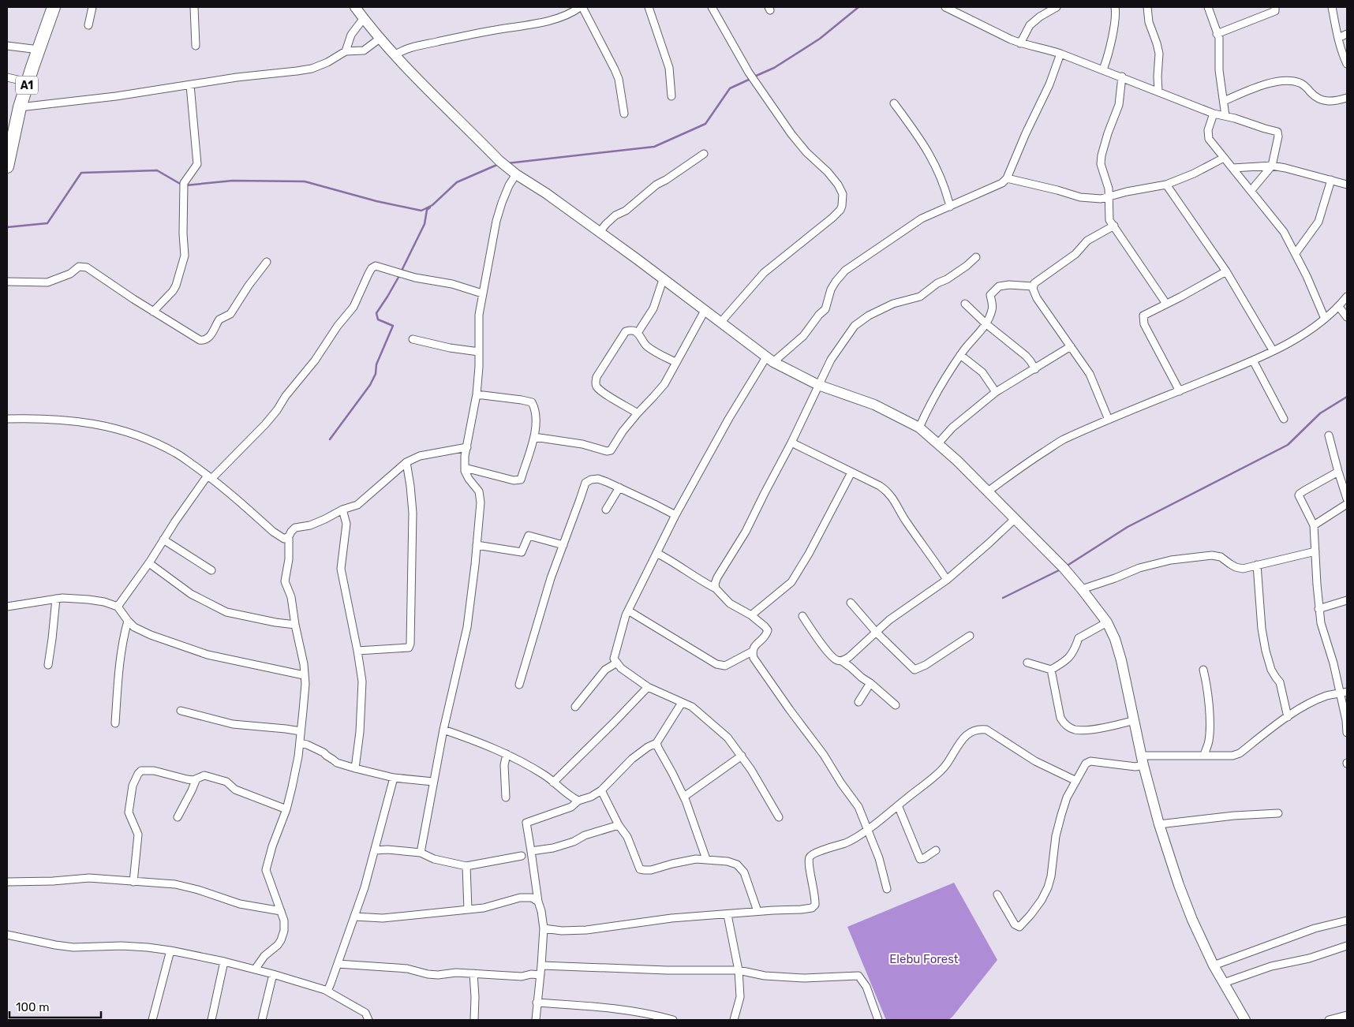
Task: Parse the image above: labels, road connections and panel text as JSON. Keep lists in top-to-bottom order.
{
  "streets": {
    "highway": ["A1"]
  },
  "parks": ["Elebu Forest"],
  "scale_bar": "100 m"
}
